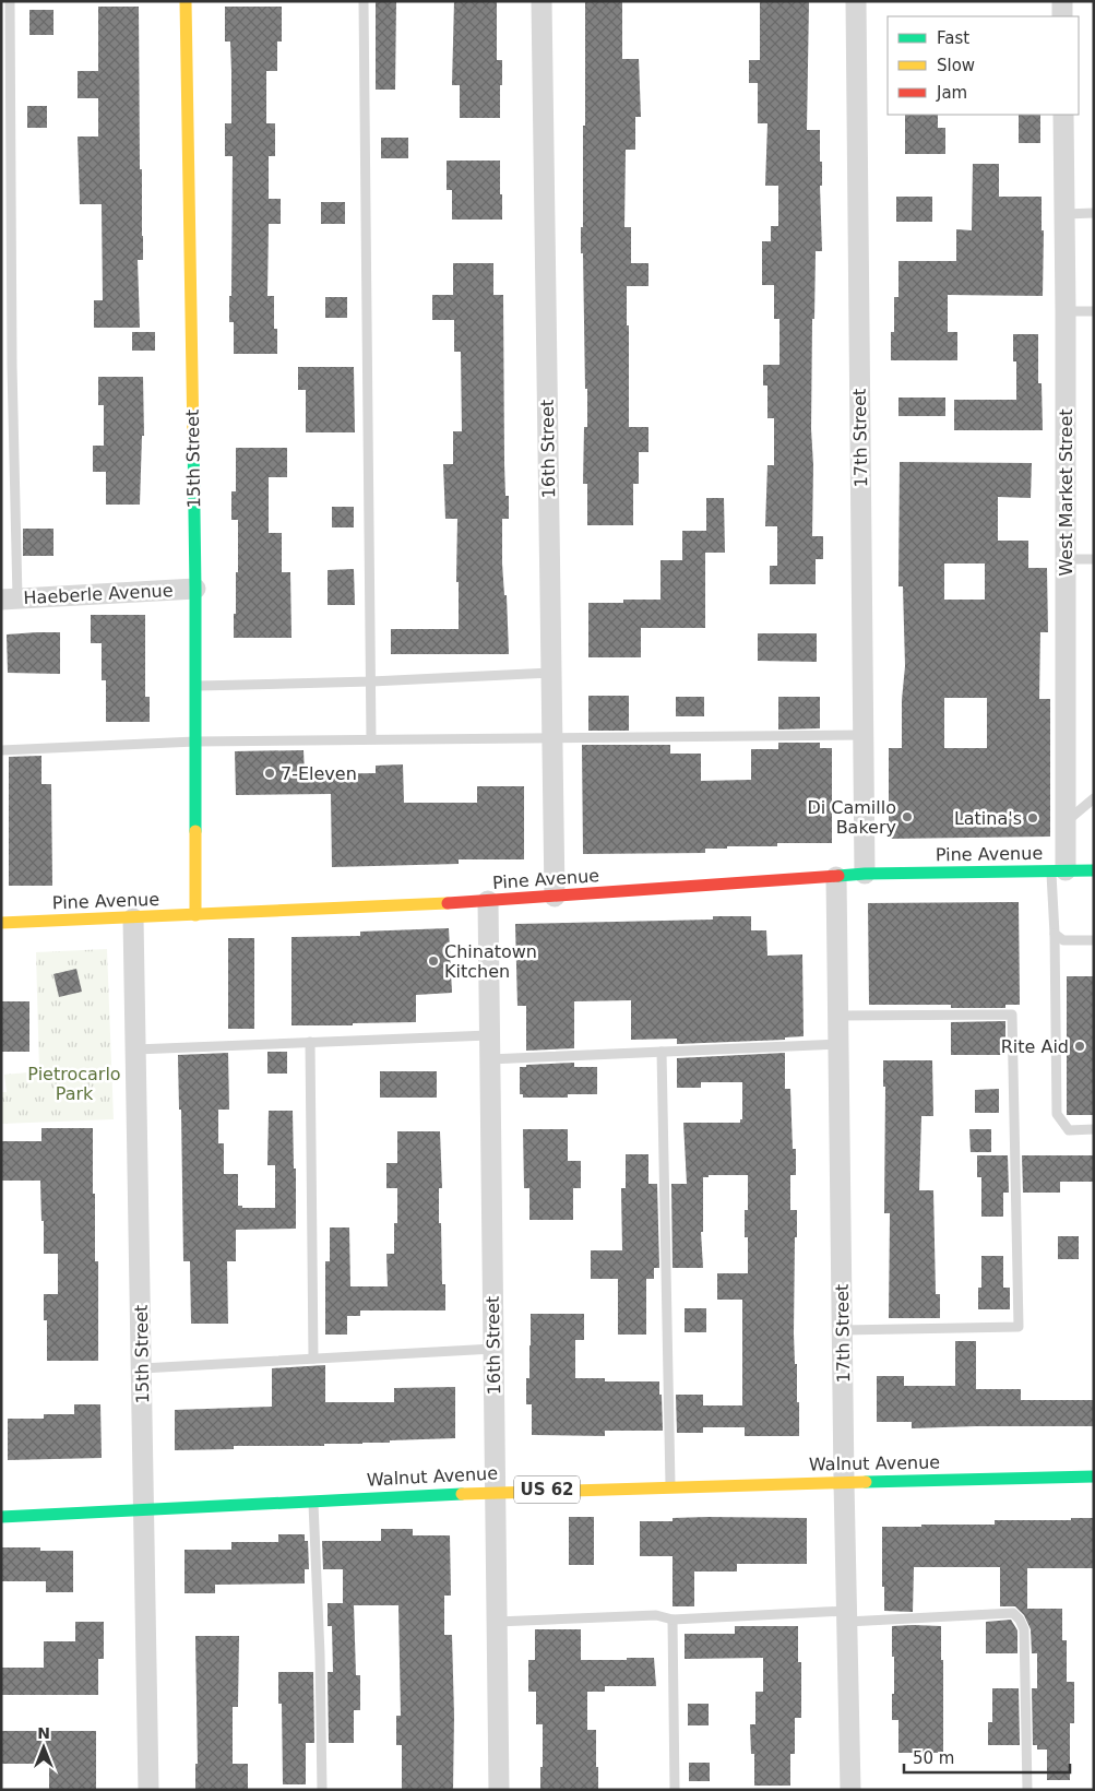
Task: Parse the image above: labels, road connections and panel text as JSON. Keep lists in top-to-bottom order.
{
  "streets": {
    "main road": [
      "15th Street",
      "Pine Avenue",
      "Walnut Avenue",
      "US 62"
    ],
    "street": [
      "17th Street",
      "16th Street",
      "West Market Street",
      "Haeberle Avenue"
    ]
  },
  "crossings": [
    ["17th Street", "Pine Avenue"],
    ["17th Street", "Walnut Avenue"],
    ["16th Street", "Pine Avenue"],
    ["16th Street", "Walnut Avenue"],
    ["15th Street", "Haeberle Avenue"],
    ["15th Street", "Pine Avenue"],
    ["15th Street", "Walnut Avenue"],
    ["West Market Street", "Pine Avenue"]
  ],
  "parks": ["Pietrocarlo Park"],
  "places": [
    "7-Eleven",
    "Di Camillo Bakery",
    "Latina's",
    "Chinatown Kitchen",
    "Rite Aid"
  ],
  "legend": ["Fast", "Slow", "Jam"],
  "scale_bar": "50 m",
  "north": "top"
}
